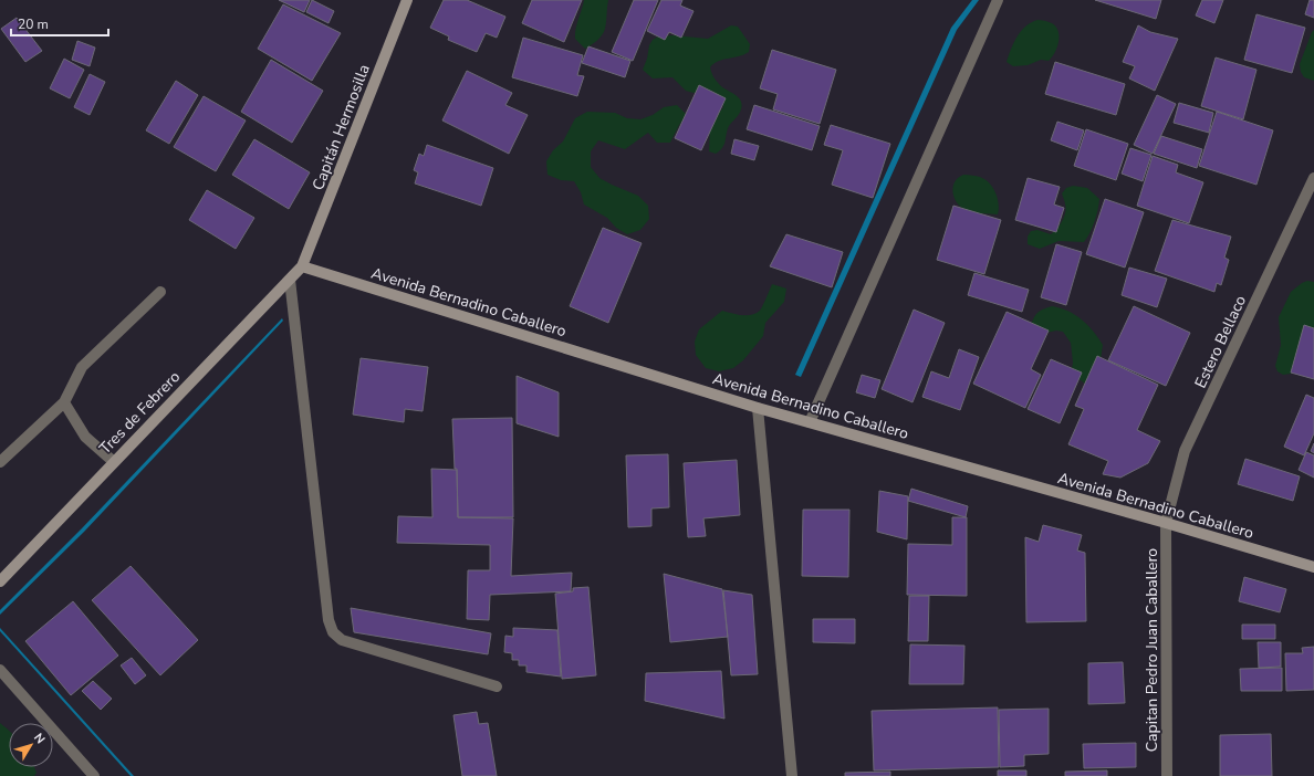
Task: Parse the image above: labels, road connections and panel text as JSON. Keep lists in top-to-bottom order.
{
  "streets": {
    "street": [
      "Capitán Hermosilla",
      "Avenida Bernadino Caballero",
      "Estero Bellaco",
      "Tres de Febrero",
      "Capitan Pedro Juan Caballero"
    ]
  },
  "crossings": [
    ["Capitán Hermosilla", "Avenida Bernadino Caballero"],
    ["Capitán Hermosilla", "Tres de Febrero"],
    ["Avenida Bernadino Caballero", "Estero Bellaco"],
    ["Avenida Bernadino Caballero", "Tres de Febrero"],
    ["Avenida Bernadino Caballero", "Capitan Pedro Juan Caballero"],
    ["Estero Bellaco", "Capitan Pedro Juan Caballero"]
  ],
  "scale_bar": "20 m",
  "north": "top right"
}
